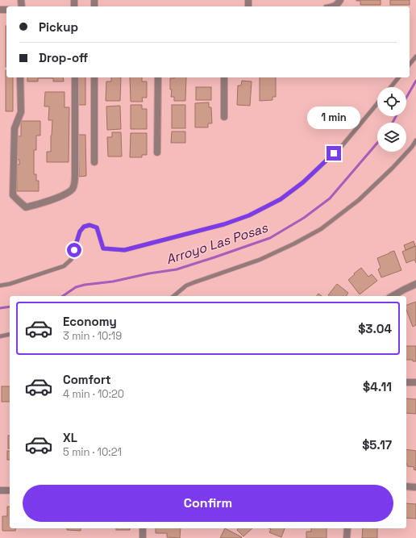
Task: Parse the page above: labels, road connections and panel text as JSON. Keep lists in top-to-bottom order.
{
  "water": ["Arroyo Las Posas"],
  "page": {
    "banner": ["Pickup", "Drop-off"],
    "bubble": "1 min",
    "list": [
      {
        "name": "Economy",
        "note": "3 min · 10:19",
        "value": "$3.04"
      },
      {
        "name": "Comfort",
        "note": "4 min · 10:20",
        "value": "$4.11"
      },
      {
        "name": "XL",
        "note": "5 min · 10:21",
        "value": "$5.17"
      }
    ],
    "buttons": "Confirm"
  }
}
